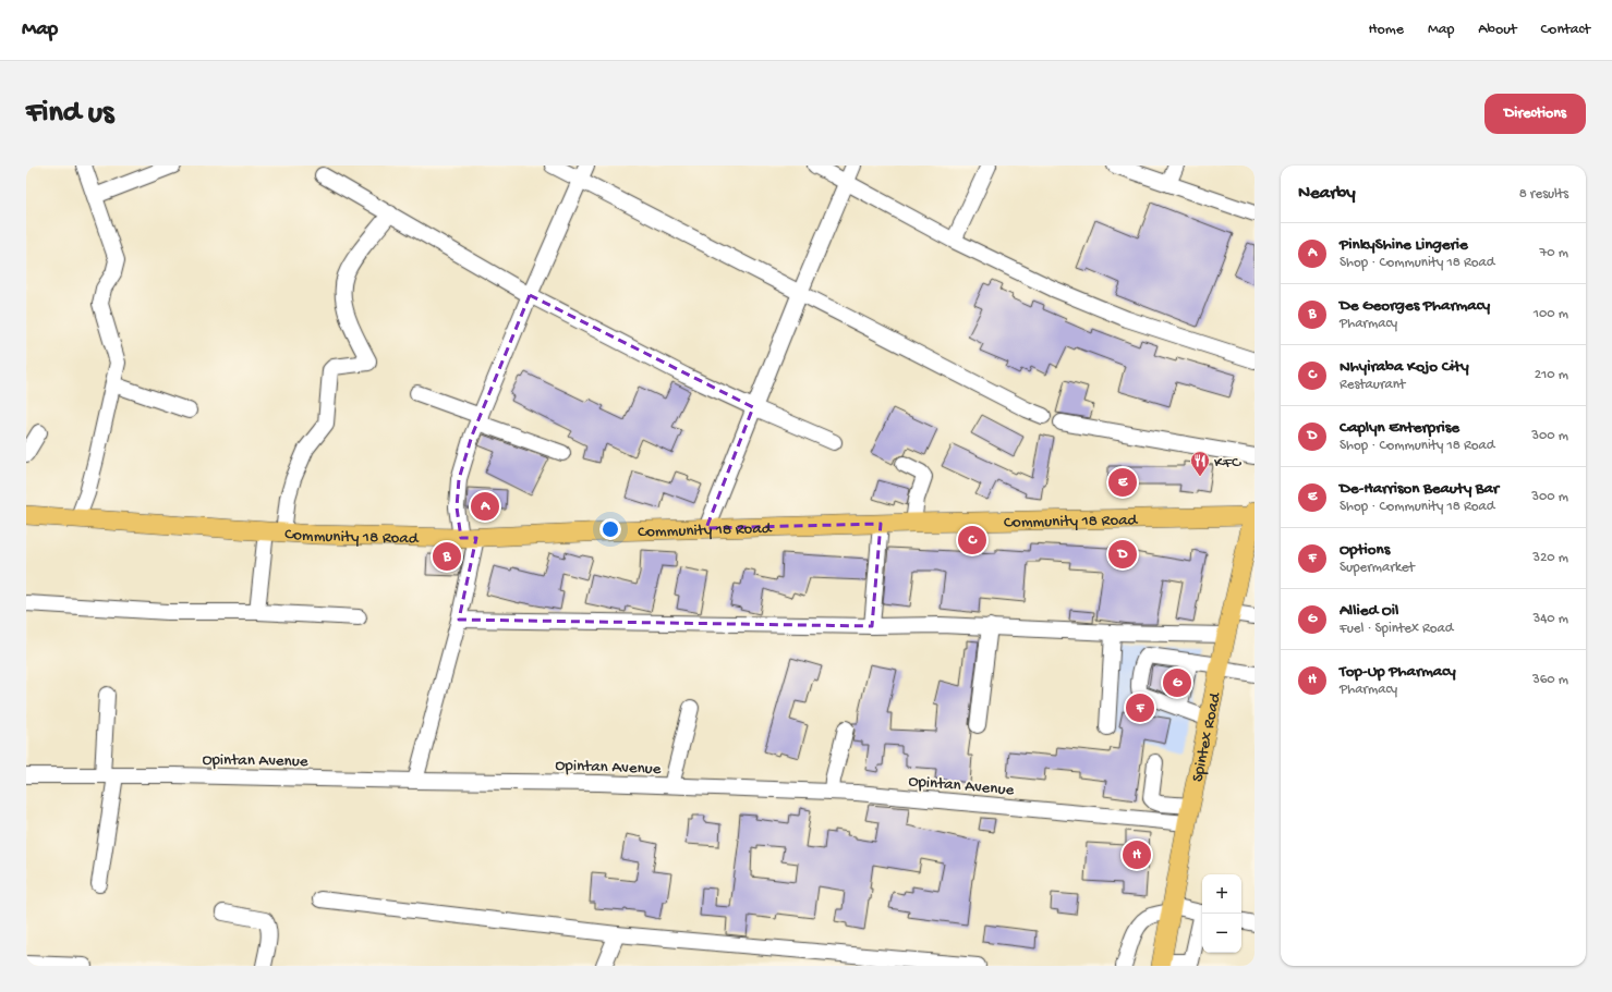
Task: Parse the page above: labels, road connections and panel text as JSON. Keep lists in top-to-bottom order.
{
  "streets": {
    "main road": ["Community 18 Road", "Spintex Road"],
    "street": ["Opintan Avenue"]
  },
  "crossings": [
    ["Community 18 Road", "Spintex Road"],
    ["Spintex Road", "Opintan Avenue"]
  ],
  "places": {
    "restaurant": ["KFC"]
  },
  "page": {
    "header": "Map",
    "nav": [
      "Home",
      "Map",
      "About",
      "Contact"
    ],
    "buttons": "Directions",
    "title": "Find us",
    "heading": ["Nearby", "8 results"],
    "list": [
      {
        "mark": "A",
        "name": "PinkyShine Lingerie",
        "note": "Shop · Community 18 Road",
        "value": "70 m"
      },
      {
        "mark": "B",
        "name": "De Georges Pharmacy",
        "note": "Pharmacy",
        "value": "100 m"
      },
      {
        "mark": "C",
        "name": "Nhyiraba Kojo City",
        "note": "Restaurant",
        "value": "210 m"
      },
      {
        "mark": "D",
        "name": "Caplyn Enterprise",
        "note": "Shop · Community 18 Road",
        "value": "300 m"
      },
      {
        "mark": "E",
        "name": "De-Harrison Beauty Bar",
        "note": "Shop · Community 18 Road",
        "value": "300 m"
      },
      {
        "mark": "F",
        "name": "Options",
        "note": "Supermarket",
        "value": "320 m"
      },
      {
        "mark": "G",
        "name": "Allied Oil",
        "note": "Fuel · Spintex Road",
        "value": "340 m"
      },
      {
        "mark": "H",
        "name": "Top-Up Pharmacy",
        "note": "Pharmacy",
        "value": "360 m"
      }
    ],
    "pins": [
      "E",
      "A",
      "C",
      "D",
      "B",
      "G",
      "F",
      "H"
    ],
    "map_buttons": ["+", "−"]
  }
}
